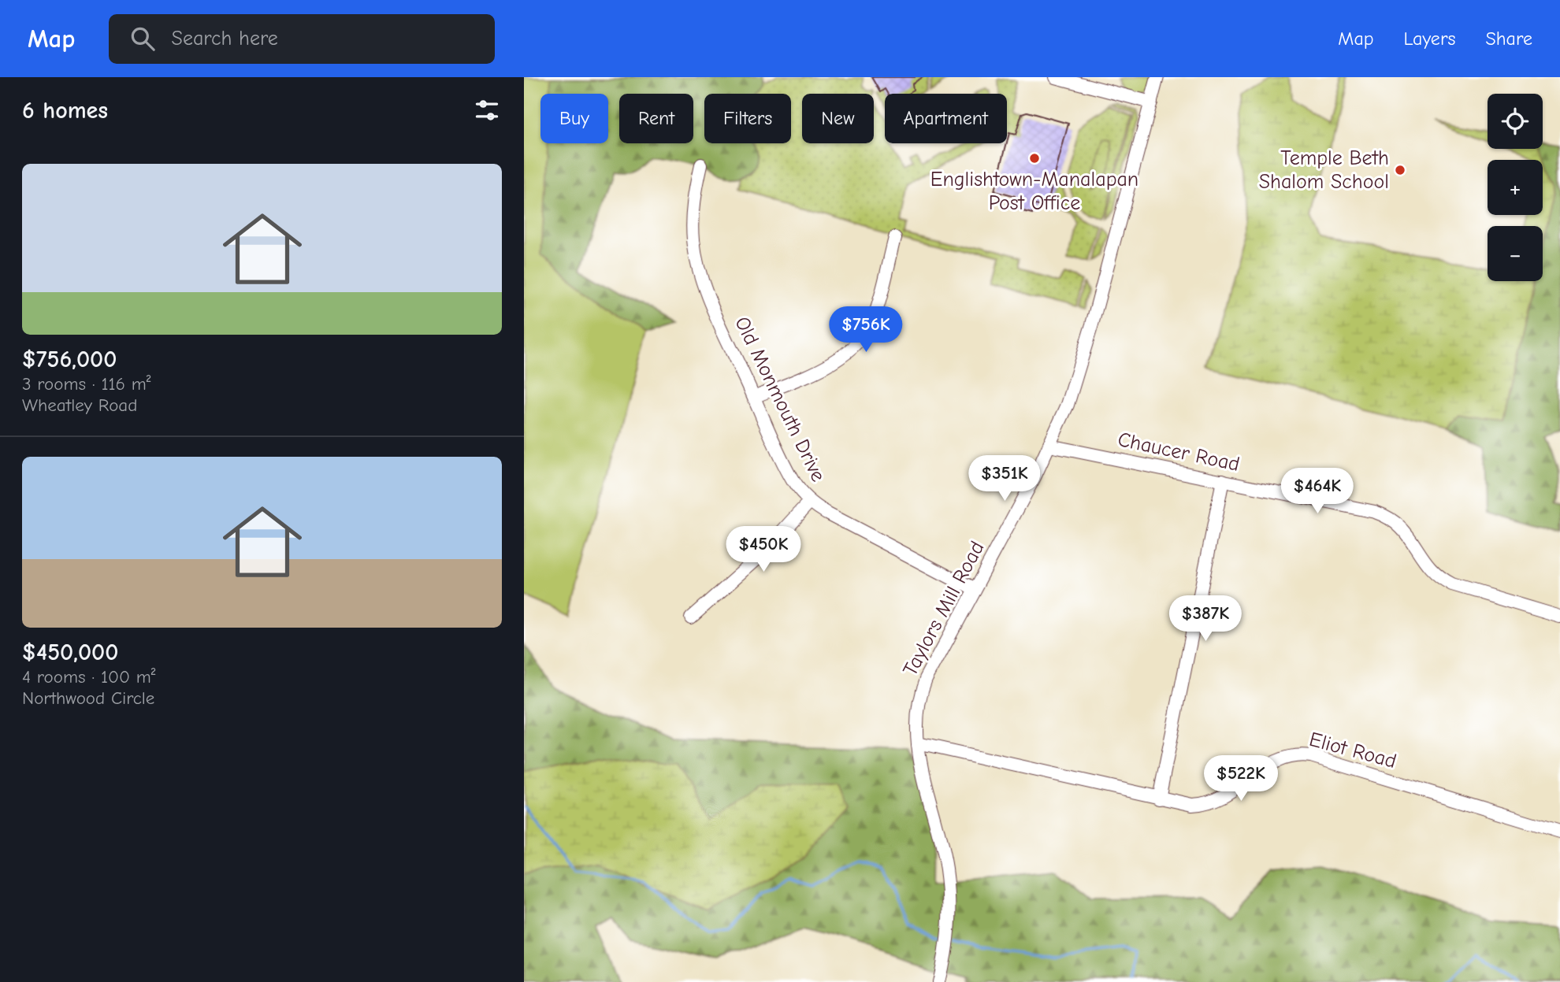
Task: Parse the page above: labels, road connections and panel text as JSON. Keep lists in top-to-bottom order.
{
  "streets": {
    "street": [
      "Old Monmouth Drive",
      "Chaucer Road",
      "Taylors Mill Road",
      "Eliot Road"
    ]
  },
  "crossings": [
    ["Old Monmouth Drive", "Taylors Mill Road"],
    ["Chaucer Road", "Taylors Mill Road"],
    ["Taylors Mill Road", "Eliot Road"]
  ],
  "places": ["Englishtown-Manalapan Post Office", "Temple Beth Shalom School"],
  "page": {
    "header": "Map",
    "search": "Search here",
    "nav": ["Map", "Layers", "Share"],
    "heading": "6 homes",
    "map_buttons": ["+", "−"],
    "chip": [
      "Buy",
      "Rent",
      "Filters",
      "New",
      "Apartment"
    ],
    "list": [
      {
        "name": "$756,000",
        "note": "3 rooms · 116 m² · Wheatley Road"
      },
      {
        "name": "$450,000",
        "note": "4 rooms · 100 m² · Northwood Circle"
      }
    ],
    "price": [
      "$756K",
      "$351K",
      "$464K",
      "$450K",
      "$387K",
      "$522K"
    ]
  }
}
